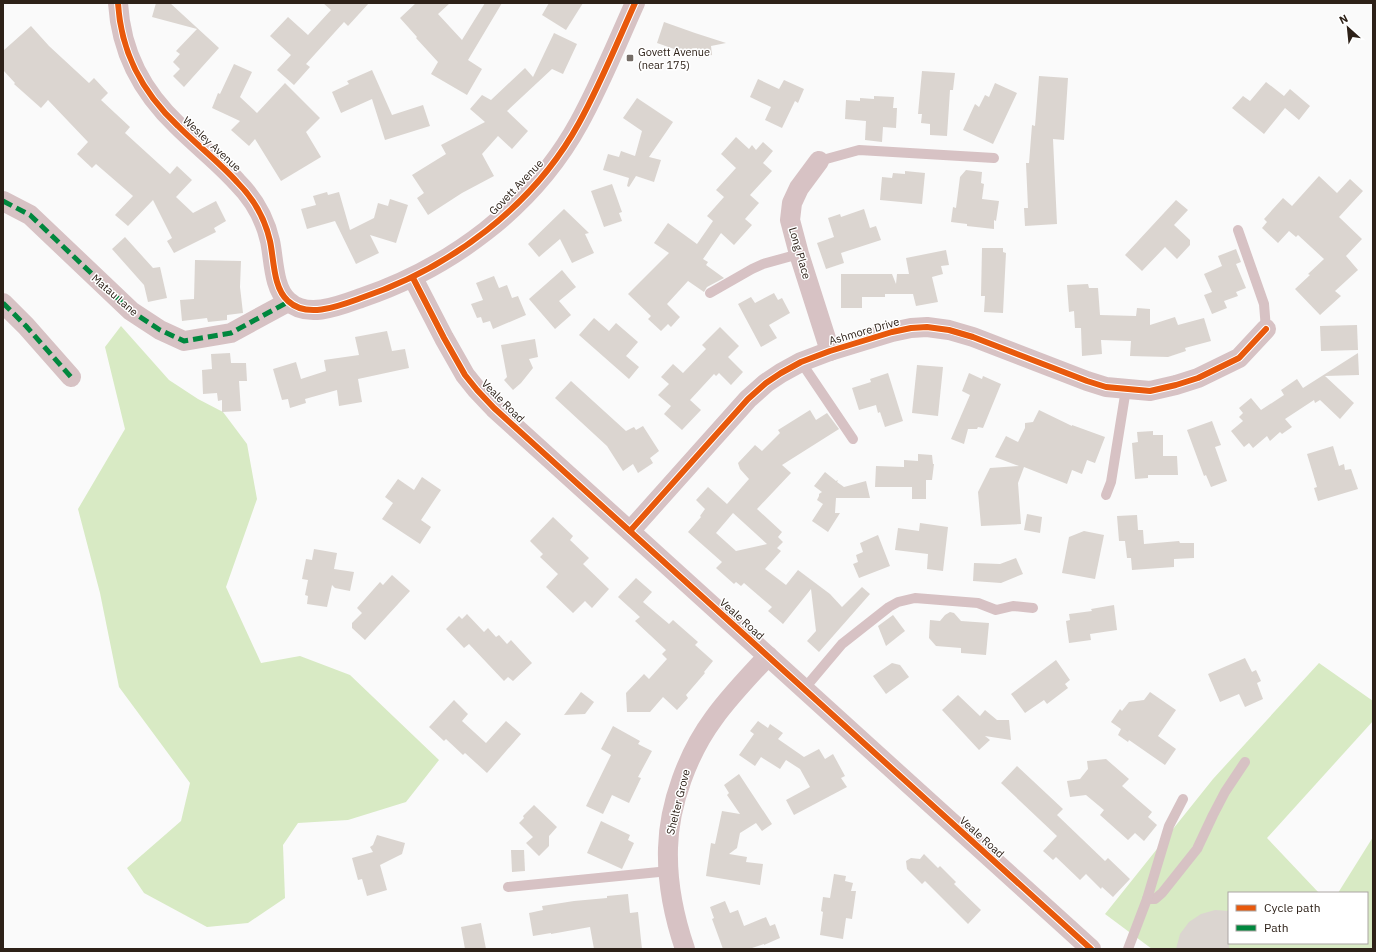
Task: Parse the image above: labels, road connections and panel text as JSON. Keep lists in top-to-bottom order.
{
  "streets": {
    "street": [
      "Wesley Avenue",
      "Govett Avenue",
      "Long Place",
      "Matau Lane",
      "Ashmore Drive",
      "Veale Road",
      "Shelter Grove"
    ]
  },
  "crossings": [
    ["Wesley Avenue", "Govett Avenue"],
    ["Wesley Avenue", "Matau Lane"],
    ["Govett Avenue", "Matau Lane"],
    ["Govett Avenue", "Veale Road"],
    ["Long Place", "Ashmore Drive"],
    ["Ashmore Drive", "Veale Road"],
    ["Veale Road", "Shelter Grove"]
  ],
  "places": {
    "transit": ["Govett Avenue (near 175)"]
  },
  "legend": ["Cycle path", "Path"],
  "north": "top left"
}
